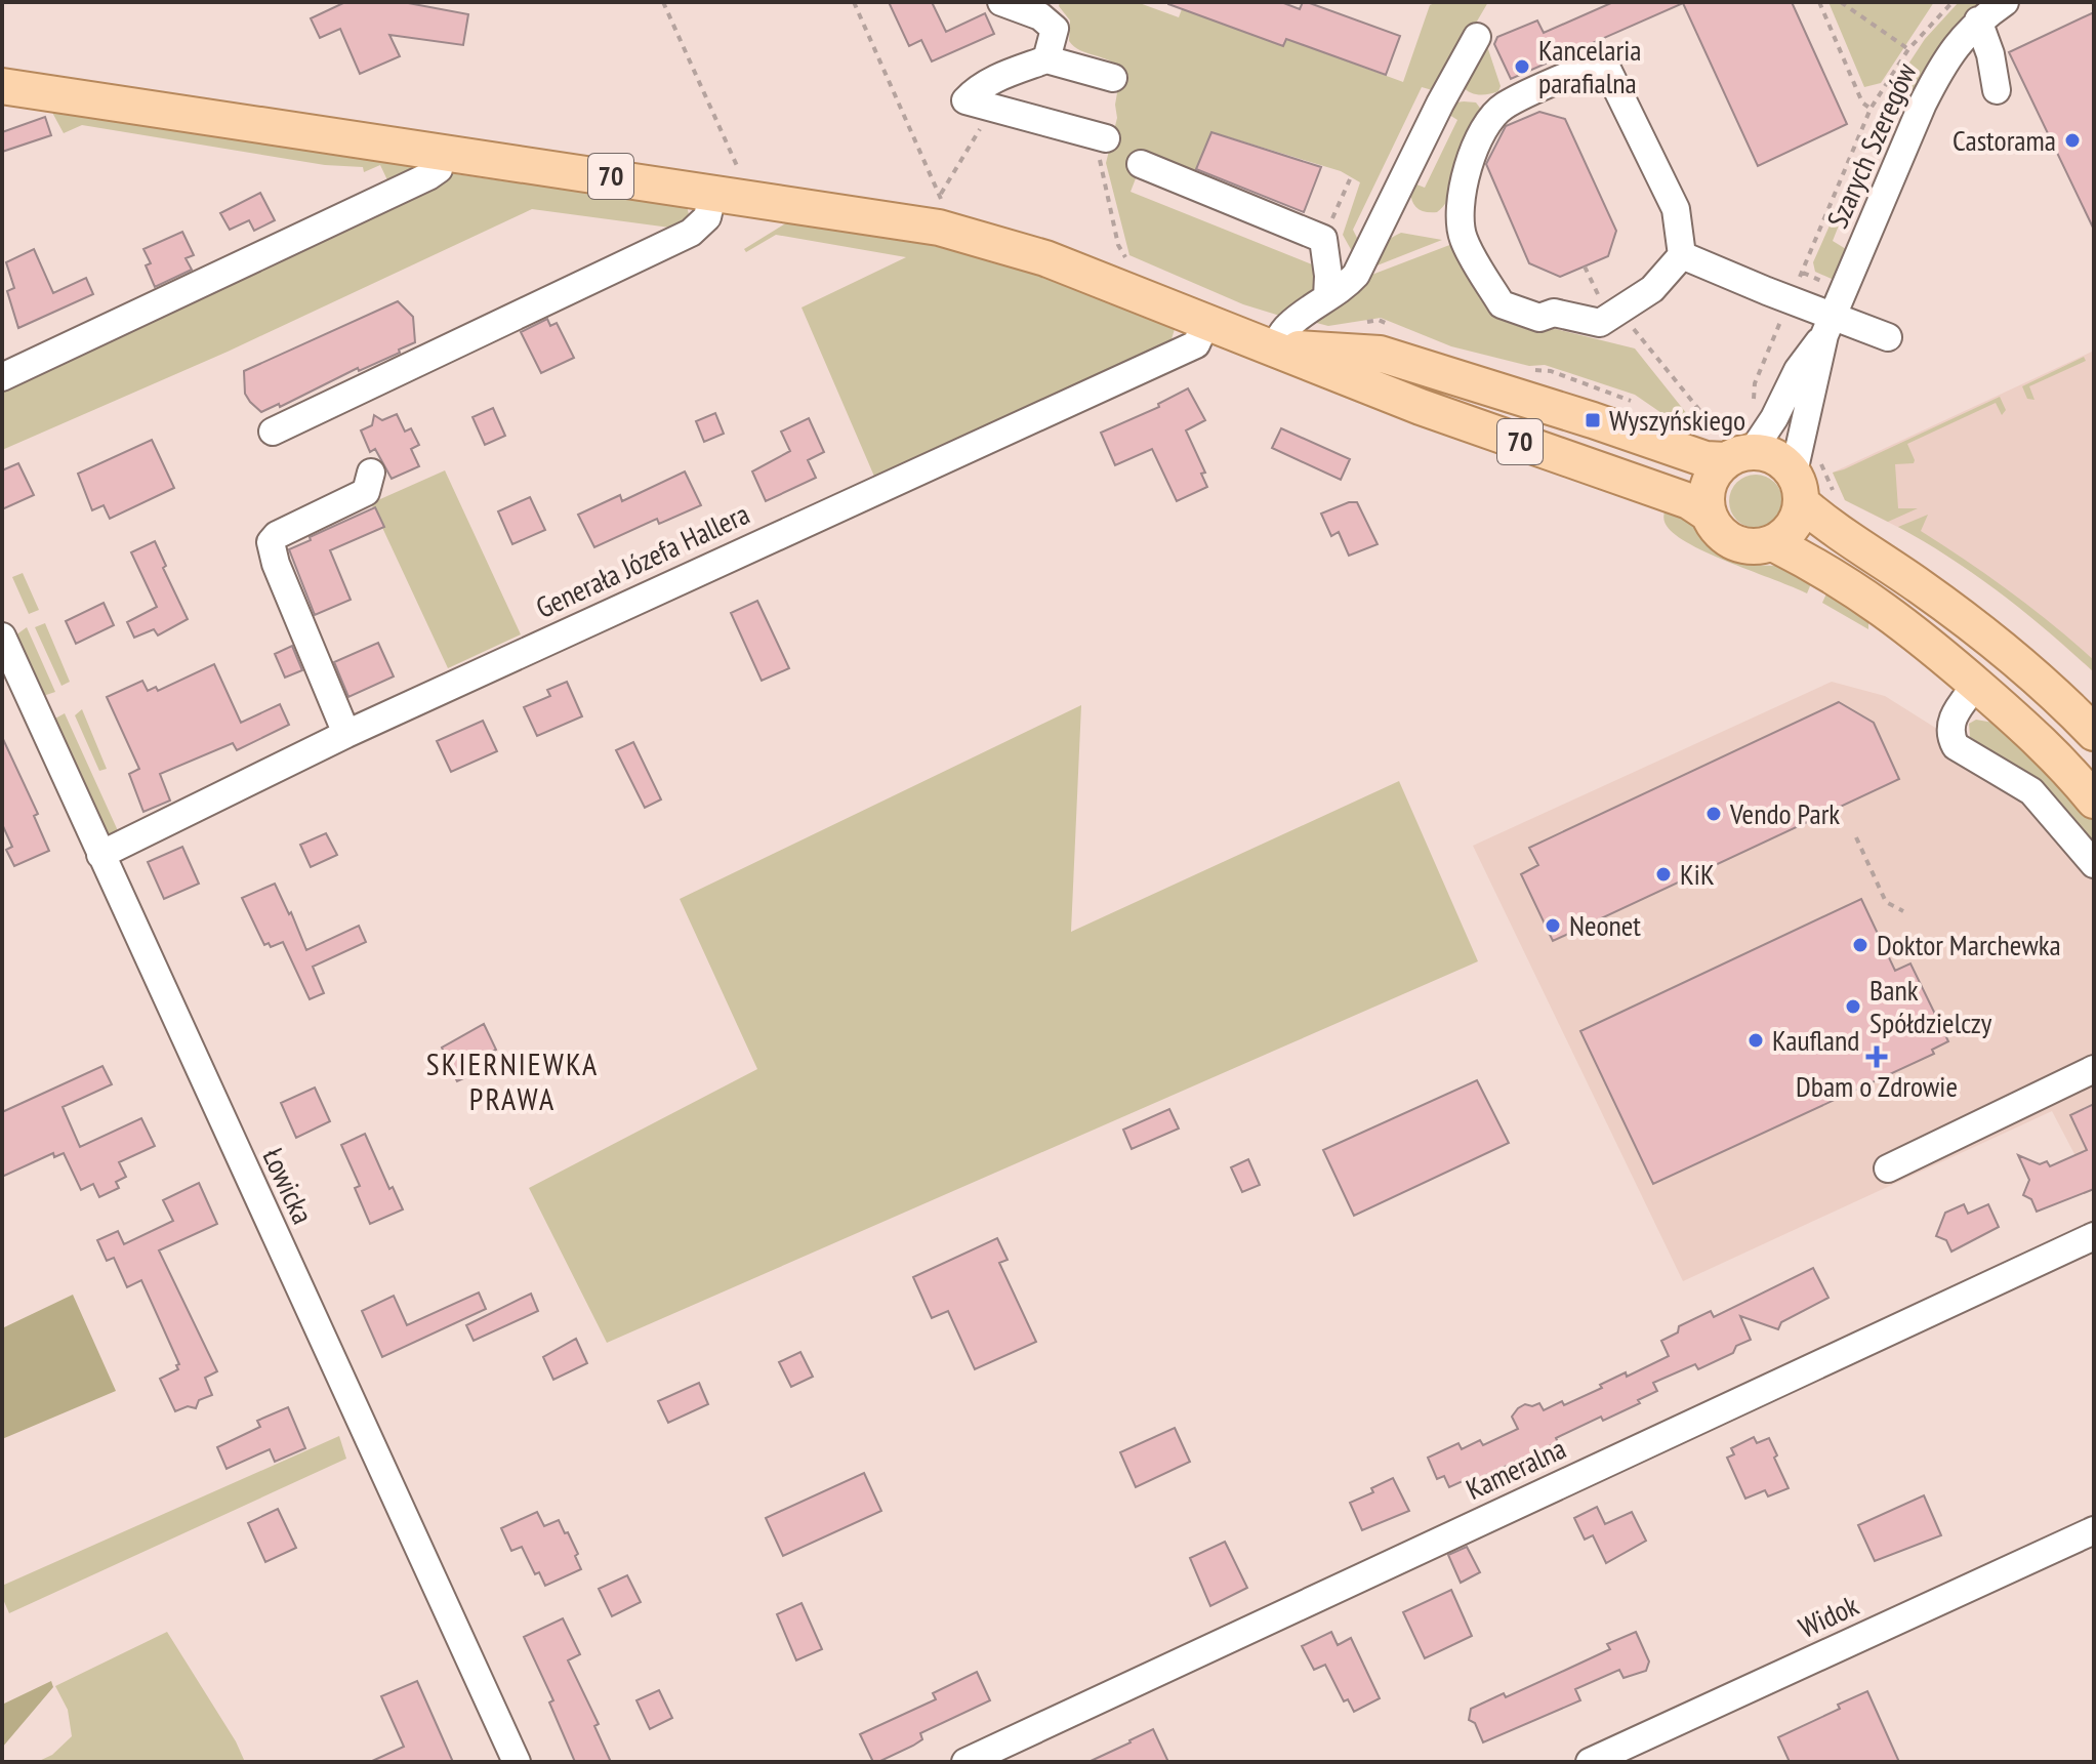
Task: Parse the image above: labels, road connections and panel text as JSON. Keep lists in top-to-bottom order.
{
  "streets": {
    "main road": ["70"],
    "street": [
      "Szarych Szeregów",
      "Generała Józefa Hallera",
      "Łowicka",
      "Kameralna",
      "Widok"
    ]
  },
  "crossings": [
    ["Szarych Szeregów", "70"],
    ["70", "Generała Józefa Hallera"],
    ["Generała Józefa Hallera", "Łowicka"]
  ],
  "districts": ["SKIERNIEWKA PRAWA"],
  "places": {
    "other": [
      "Kancelaria parafialna",
      "Castorama",
      "Vendo Park",
      "KiK",
      "Neonet",
      "Doktor Marchewka",
      "Bank Spółdzielczy",
      "Kaufland"
    ],
    "transit": ["Wyszyńskiego"],
    "health": ["Dbam o Zdrowie"]
  }
}
